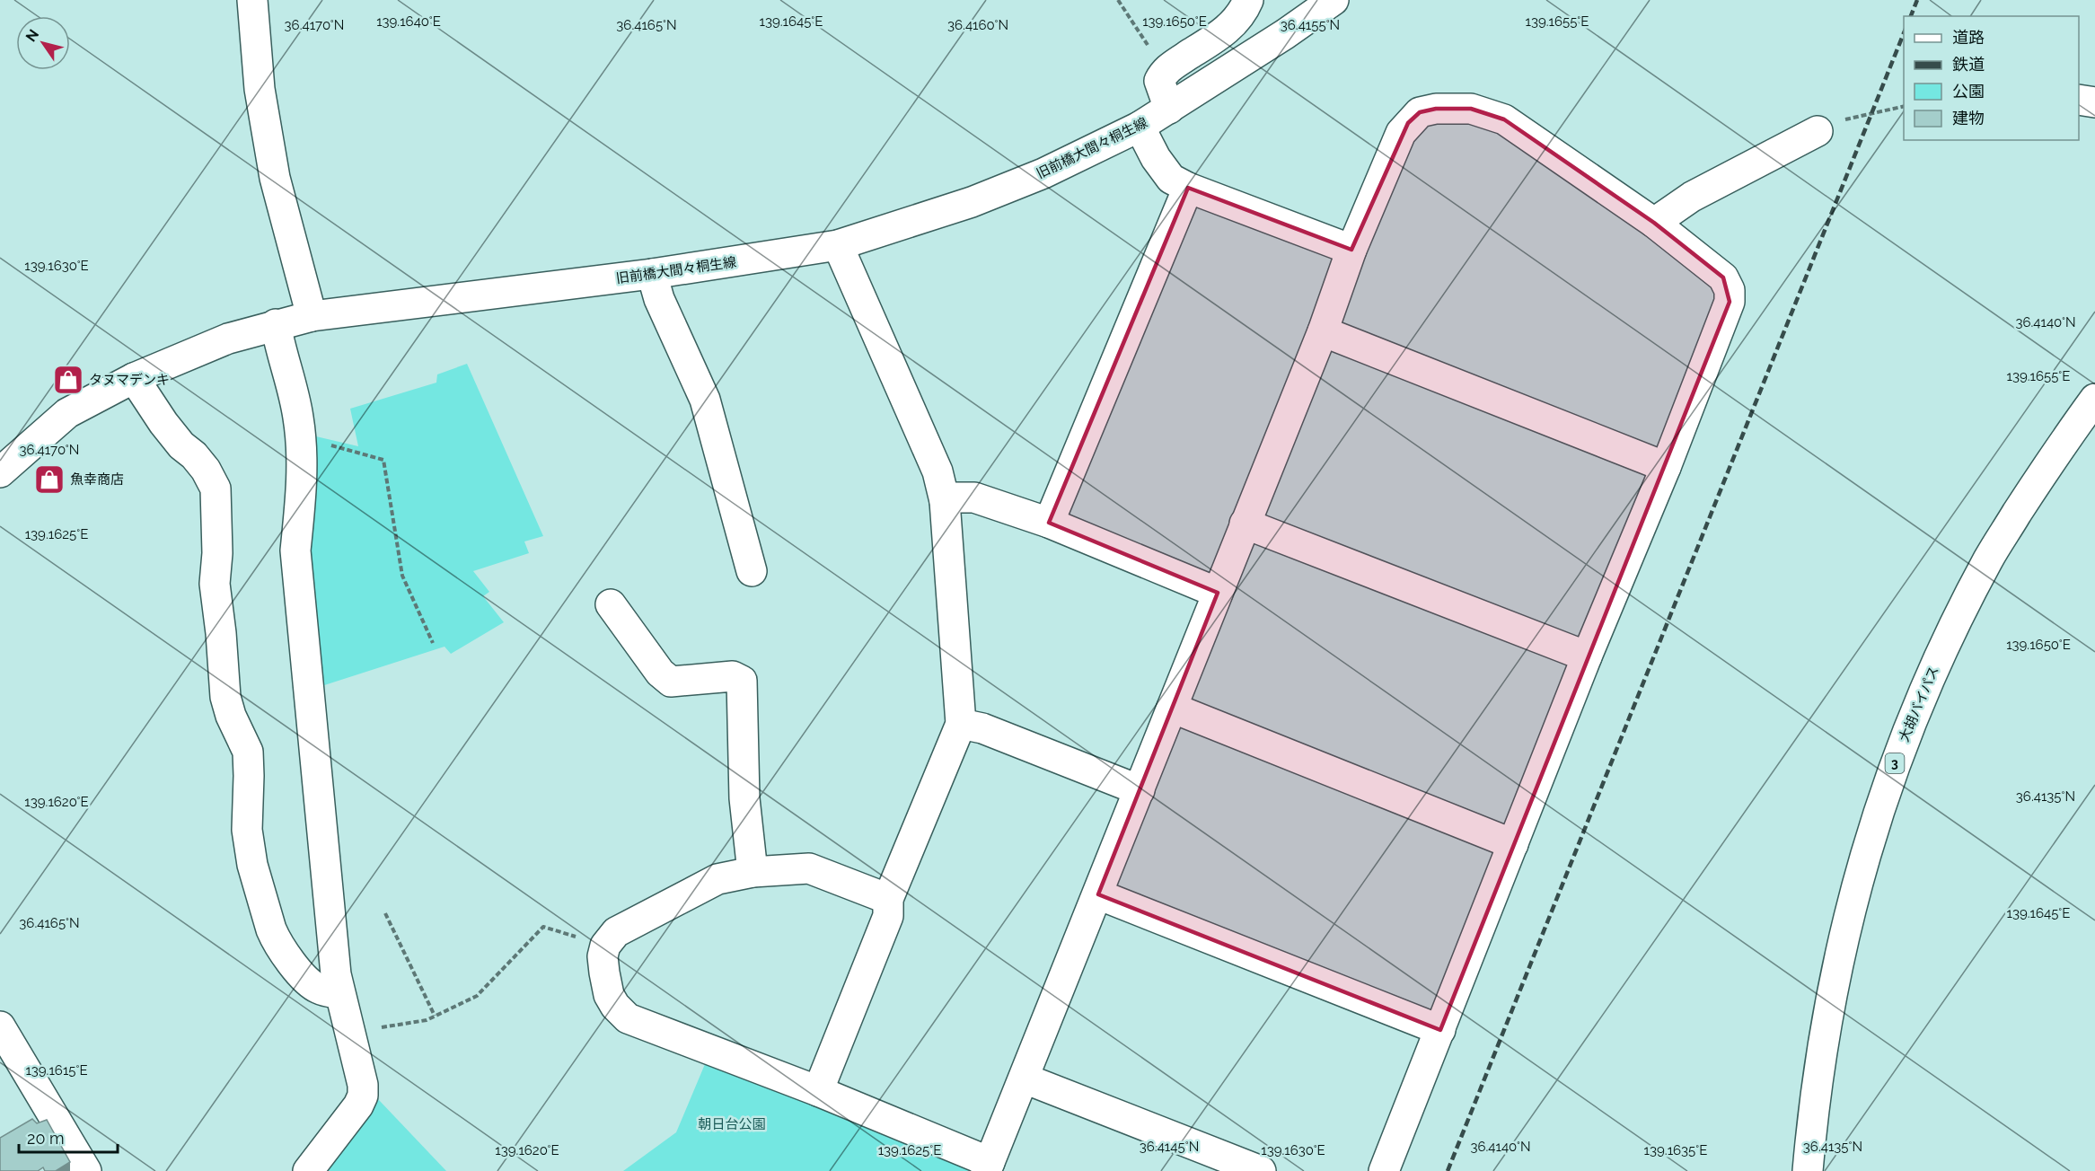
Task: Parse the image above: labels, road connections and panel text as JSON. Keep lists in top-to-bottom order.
{
  "streets": {
    "street": ["旧前橋大間々桐生線", "大胡バイパス", "3"]
  },
  "parks": ["朝日台公園"],
  "places": {
    "shop": ["タヌマデンキ", "魚幸商店"]
  },
  "legend": [
    "道路",
    "鉄道",
    "公園",
    "建物"
  ],
  "scale_bar": "20 m",
  "north": "top left",
  "coordinates": [
    "139.1650°E",
    "139.1655°E",
    "139.1640°E",
    "139.1645°E",
    "36.4170°N",
    "36.4165°N",
    "36.4160°N",
    "36.4155°N",
    "139.1630°E",
    "36.4140°N",
    "139.1625°E",
    "36.4135°N",
    "139.1620°E",
    "139.1615°E",
    "36.4145°N",
    "139.1635°E"
  ]
}
